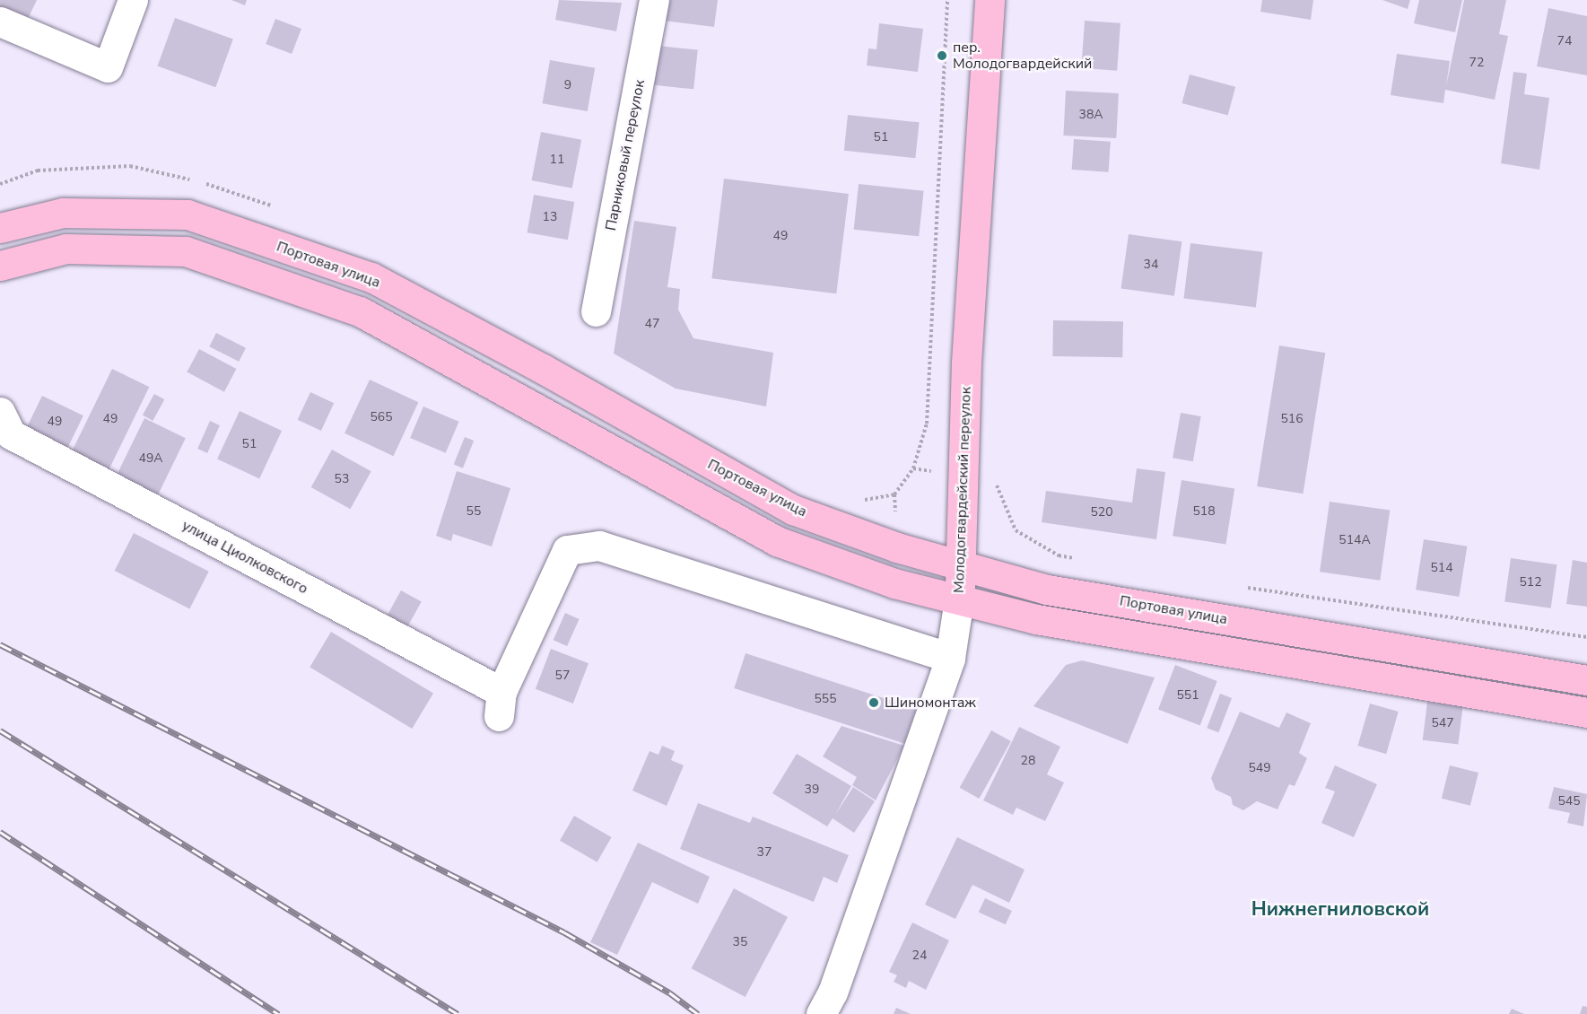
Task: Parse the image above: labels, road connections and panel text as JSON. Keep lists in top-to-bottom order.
{
  "streets": {
    "main road": ["Портовая улица", "Молодогвардейский переулок"],
    "street": ["Парниковый переулок", "улица Циолковского"]
  },
  "crossings": [
    ["Портовая улица", "Молодогвардейский переулок"],
    ["Молодогвардейский переулок", "улица Циолковского"]
  ],
  "districts": ["Нижнегниловской"],
  "places": ["пер. Молодогвардейский", "Шиномонтаж"],
  "house_numbers": [
    "74",
    "72",
    "9",
    "38А",
    "51",
    "11",
    "13",
    "49",
    "34",
    "47",
    "565",
    "49",
    "516",
    "49",
    "51",
    "49А",
    "53",
    "55",
    "518",
    "520",
    "514А",
    "514",
    "512",
    "57",
    "551",
    "555",
    "547",
    "28",
    "549",
    "39",
    "545",
    "37",
    "35",
    "24"
  ]
}
